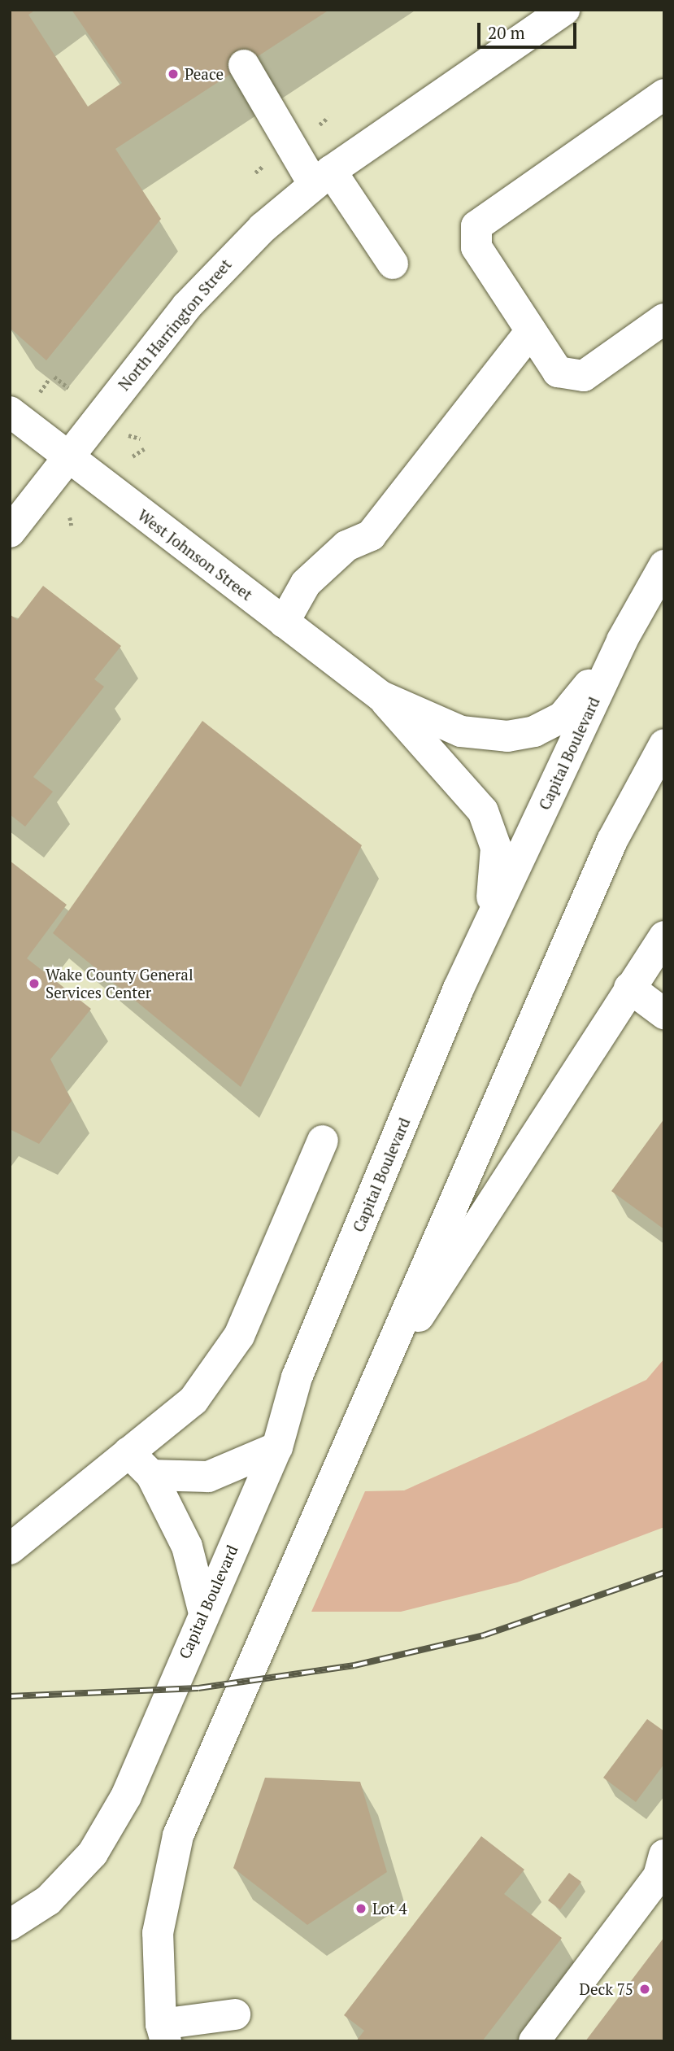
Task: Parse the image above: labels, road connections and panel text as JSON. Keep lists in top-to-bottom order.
{
  "streets": {
    "main road": ["North Harrington Street", "West Johnson Street", "Capital Boulevard"]
  },
  "crossings": [
    ["North Harrington Street", "West Johnson Street"]
  ],
  "places": [
    "Peace",
    "Wake County General Services Center",
    "Lot 4",
    "Deck 75"
  ],
  "scale_bar": "20 m"
}
